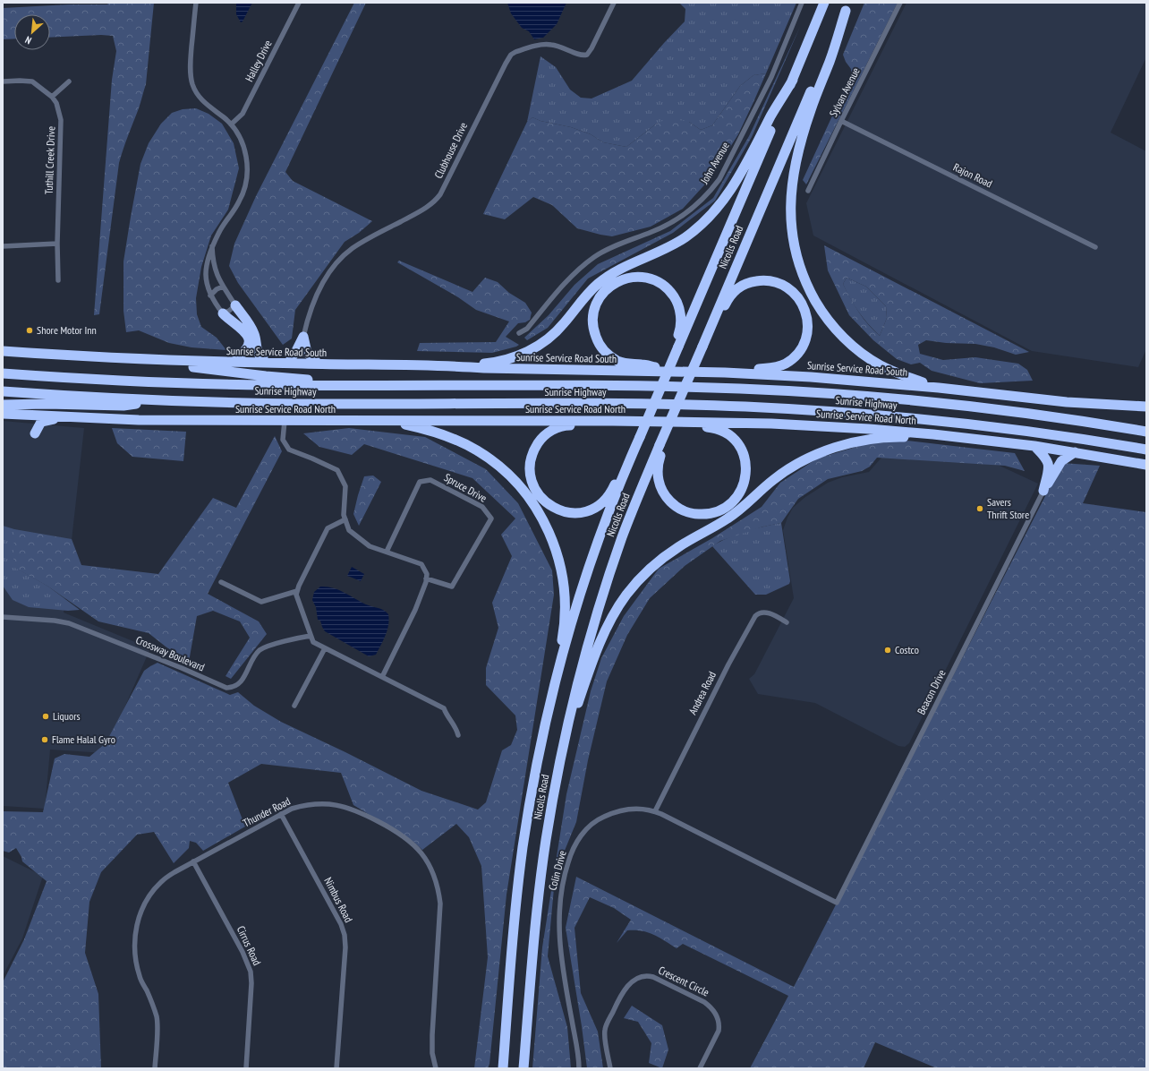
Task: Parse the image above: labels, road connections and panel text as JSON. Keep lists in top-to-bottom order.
{
  "streets": {
    "highway": [
      "Nicolls Road",
      "Sunrise Service Road South",
      "Sunrise Highway",
      "Sunrise Service Road North"
    ],
    "street": [
      "Halley Drive",
      "Sylvan Avenue",
      "Clubhouse Drive",
      "Tuthill Creek Drive",
      "John Avenue",
      "Rajon Road",
      "Spruce Drive",
      "Crossway Boulevard",
      "Beacon Drive",
      "Andrea Road",
      "Thunder Road",
      "Colin Drive",
      "Nimbus Road",
      "Cirrus Road",
      "Crescent Circle"
    ]
  },
  "crossings": [
    ["Sylvan Avenue", "Rajon Road"],
    ["Beacon Drive", "Colin Drive"],
    ["Andrea Road", "Colin Drive"],
    ["Thunder Road", "Nimbus Road"],
    ["Thunder Road", "Cirrus Road"]
  ],
  "places": [
    "Shore Motor Inn",
    "Savers Thrift Store",
    "Costco",
    "Liquors",
    "Flame Halal Gyro"
  ],
  "north": "bottom left"
}
